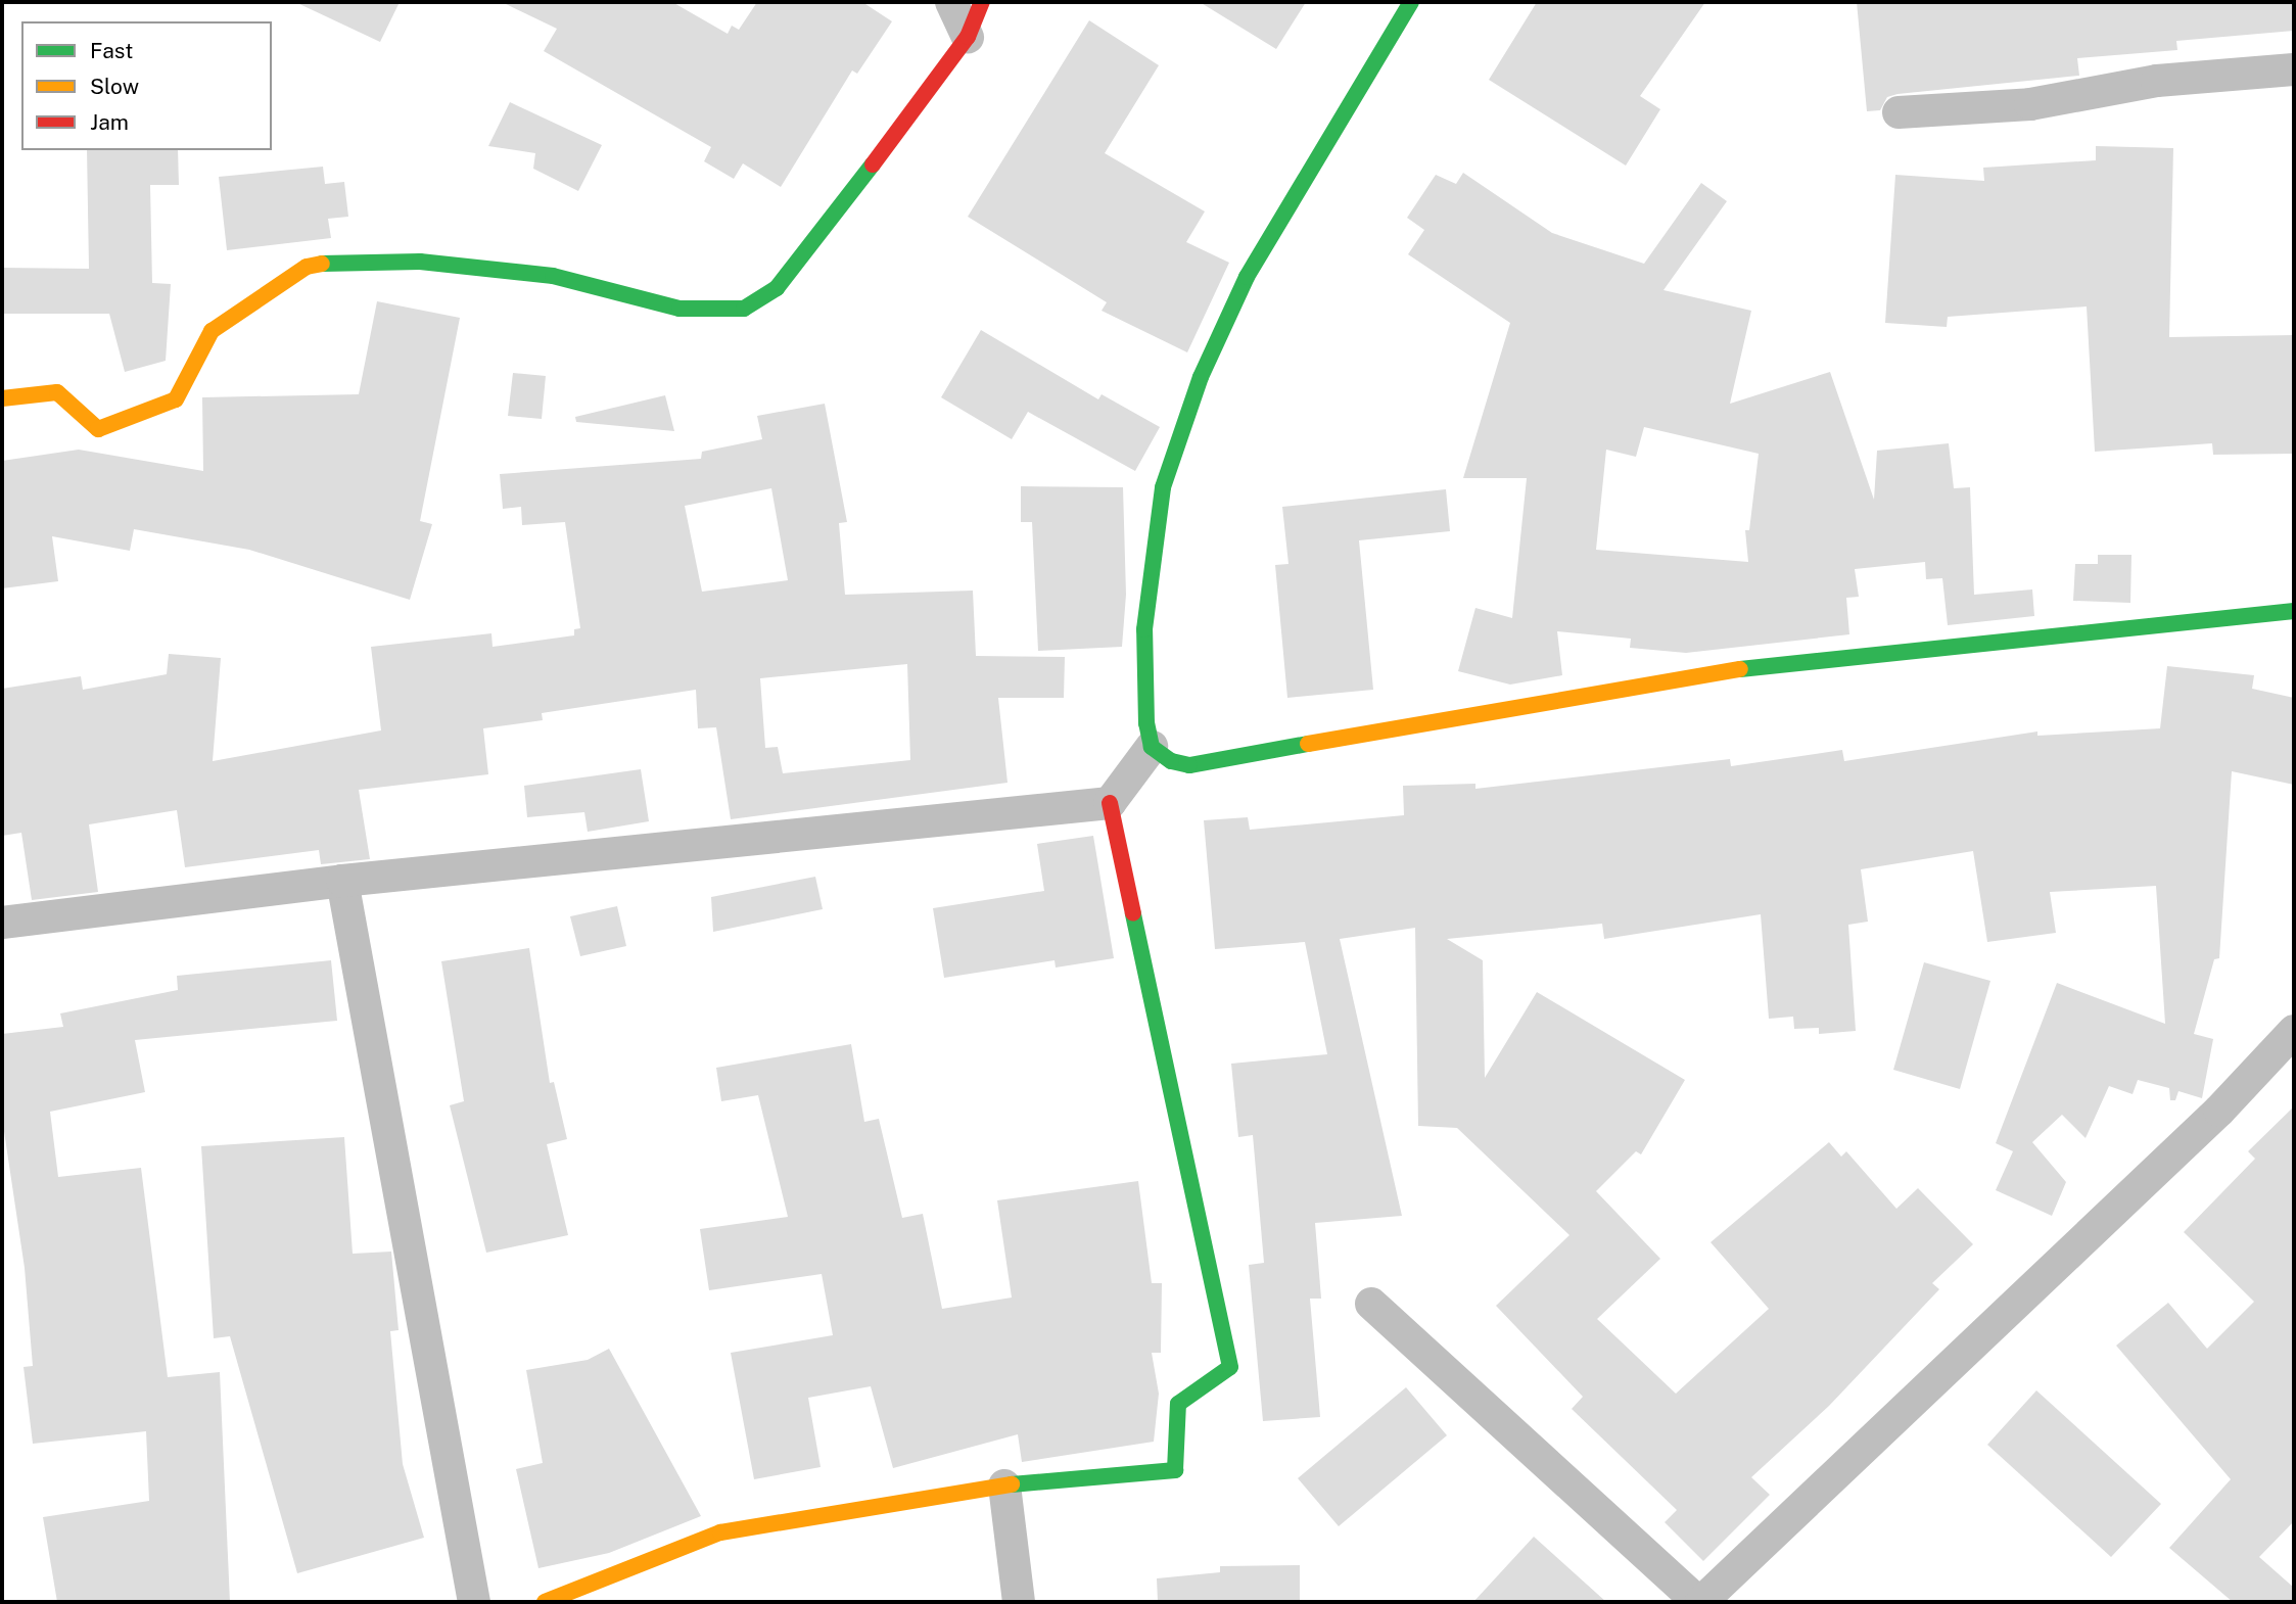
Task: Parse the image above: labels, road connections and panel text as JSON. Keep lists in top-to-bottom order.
{
  "legend": ["Fast", "Slow", "Jam"]
}
